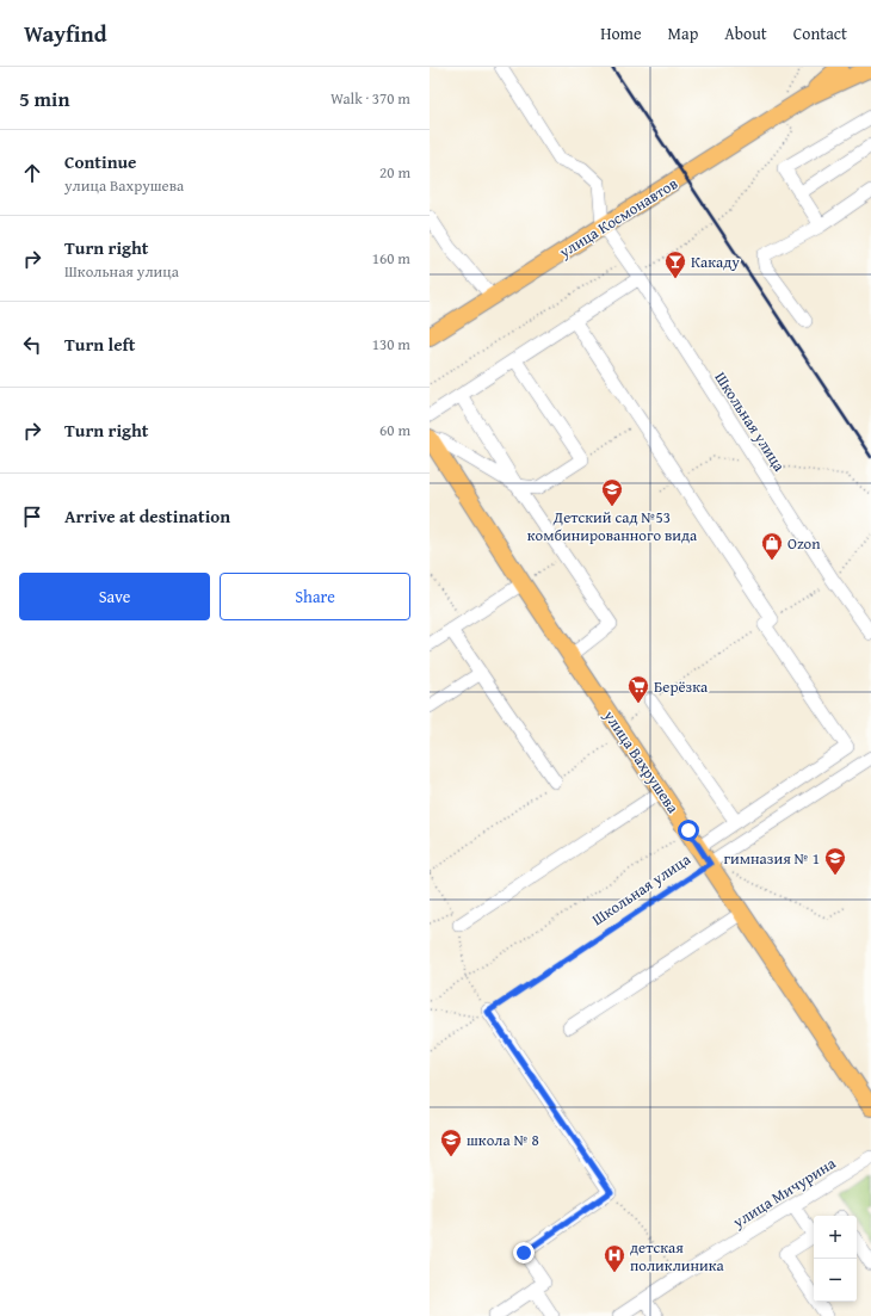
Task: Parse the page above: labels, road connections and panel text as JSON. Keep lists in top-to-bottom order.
{
  "streets": {
    "main road": ["улица Космонавтов", "улица Вахрушева"],
    "street": ["Школьная улица", "улица Мичурина"]
  },
  "crossings": [
    ["улица Космонавтов", "Школьная улица"],
    ["Школьная улица", "улица Вахрушева"]
  ],
  "places": {
    "bar": ["Какаду"],
    "school or university": ["Детский сад №53 комбинированного вида", "гимназия № 1", "школа № 8"],
    "shop": ["Ozon"],
    "supermarket": ["Берёзка"],
    "hospital": ["детская поликлиника"]
  },
  "page": {
    "header": "Wayfind",
    "nav": [
      "Home",
      "Map",
      "About",
      "Contact"
    ],
    "heading": ["5 min", "Walk · 370 m"],
    "list": [
      ["Continue", "улица Вахрушева", "20 m"],
      ["Turn right", "Школьная улица", "160 m"],
      ["Turn left", "130 m"],
      ["Turn right", "60 m"],
      "Arrive at destination"
    ],
    "buttons": ["Save", "Share"],
    "map_buttons": ["+", "−"]
  }
}
